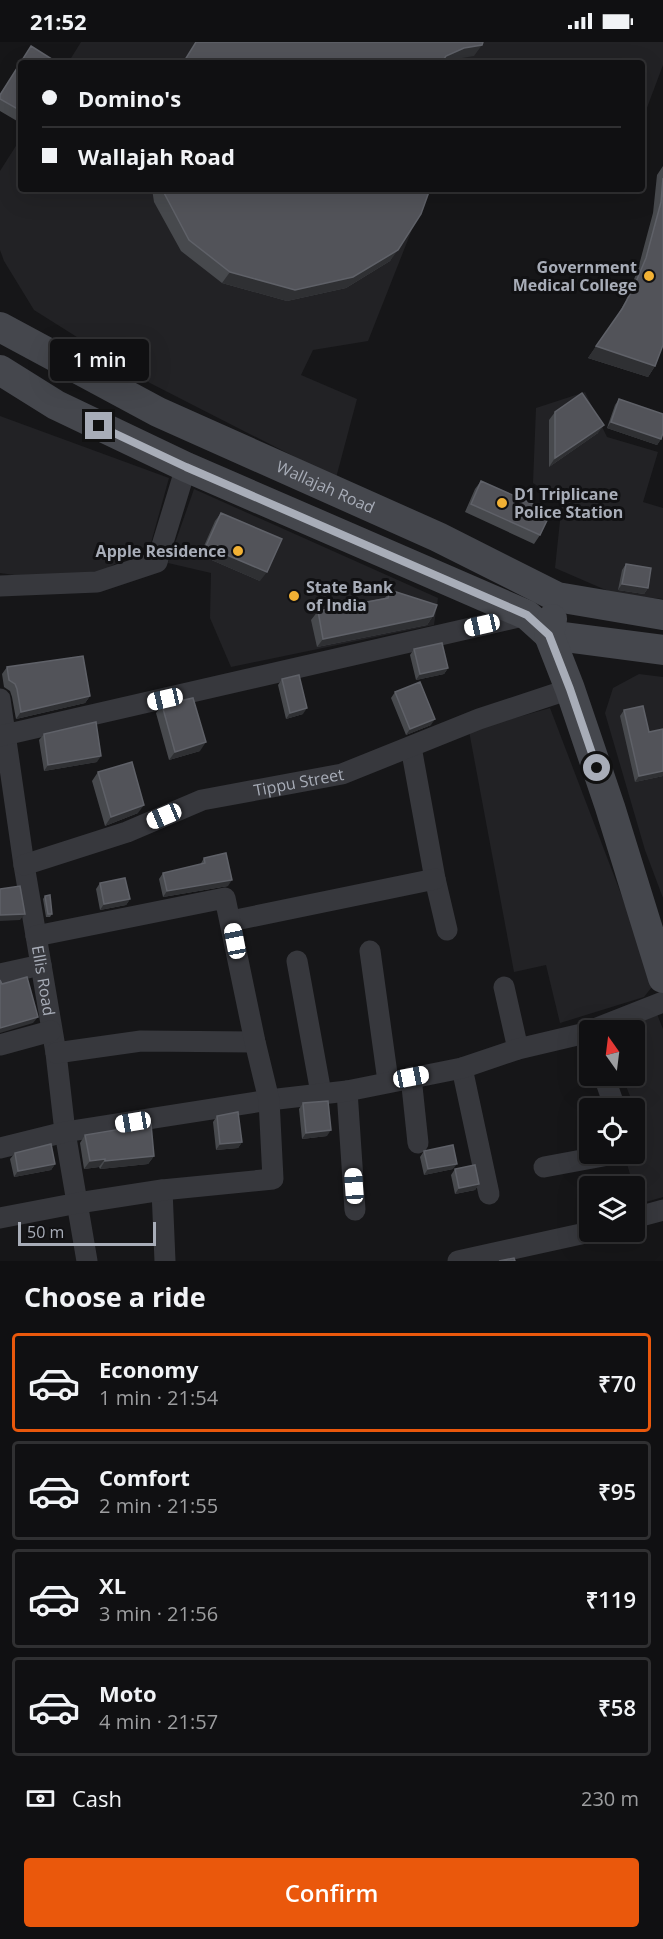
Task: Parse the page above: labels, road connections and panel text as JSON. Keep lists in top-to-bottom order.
{
  "streets": {
    "main road": ["Wallajah Road"],
    "street": ["Tippu Street", "Ellis Road"]
  },
  "crossings": [
    ["Tippu Street", "Ellis Road"]
  ],
  "places": [
    "Government Medical College",
    "D1 Triplicane Police Station",
    "Apple Residence",
    "State Bank of India"
  ],
  "scale_bar": "50 m",
  "north": "top",
  "page": {
    "status": "21:52",
    "banner": ["Domino's", "Wallajah Road"],
    "bubble": "1 min",
    "scale": "50 m",
    "heading": "Choose a ride",
    "list": [
      {
        "name": "Economy",
        "note": "1 min · 21:54",
        "value": "₹70"
      },
      {
        "name": "Comfort",
        "note": "2 min · 21:55",
        "value": "₹95"
      },
      {
        "name": "XL",
        "note": "3 min · 21:56",
        "value": "₹119"
      },
      {
        "name": "Moto",
        "note": "4 min · 21:57",
        "value": "₹58"
      }
    ],
    "pay": ["Cash", "230 m"],
    "buttons": "Confirm"
  }
}
